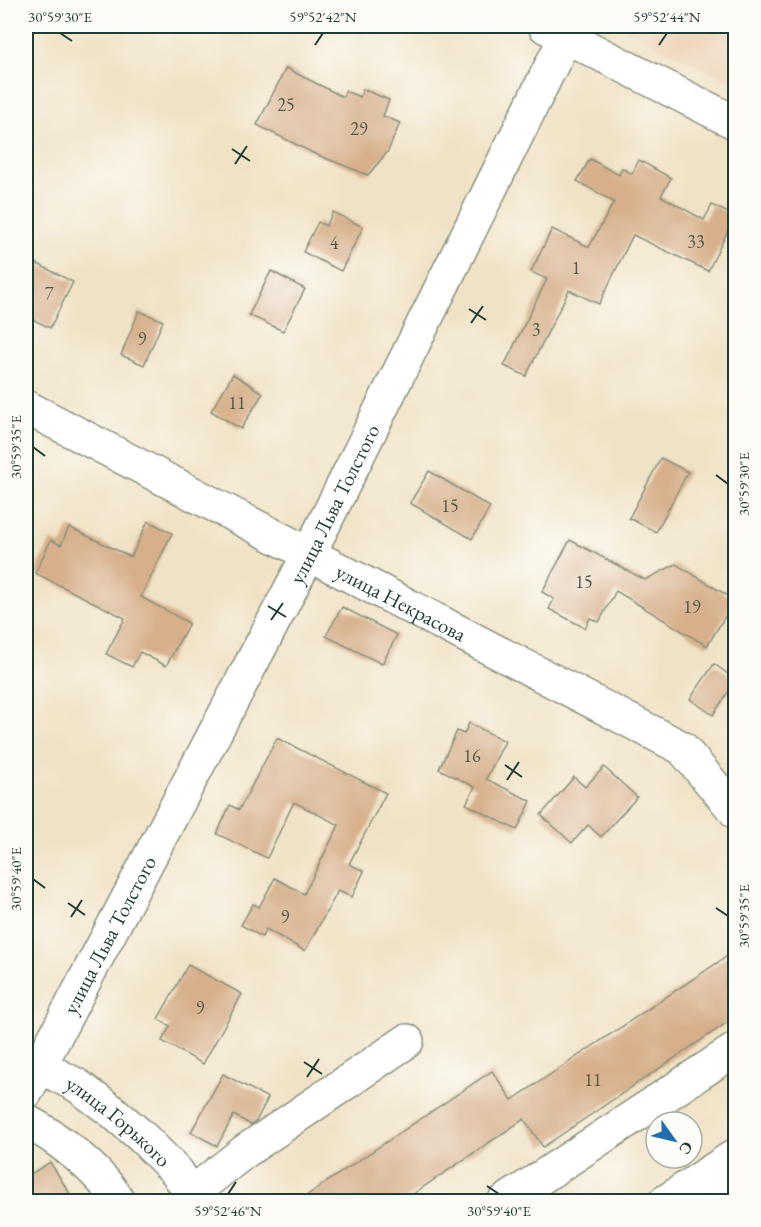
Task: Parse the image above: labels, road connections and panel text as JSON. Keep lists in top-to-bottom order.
{
  "streets": {
    "street": ["улица Льва Толстого", "улица Некрасова", "улица Горького"]
  },
  "crossings": [
    ["улица Льва Толстого", "улица Некрасова"],
    ["улица Льва Толстого", "улица Горького"]
  ],
  "house_numbers": [
    "25",
    "29",
    "33",
    "4",
    "1",
    "7",
    "3",
    "9",
    "11",
    "15",
    "15",
    "19",
    "16",
    "9",
    "9",
    "11"
  ],
  "north": "bottom right",
  "coordinates": [
    "30°59'30\"E",
    "59°52'42\"N",
    "59°52'44\"N",
    "30°59'35\"E",
    "30°59'40\"E",
    "59°52'46\"N"
  ]
}
